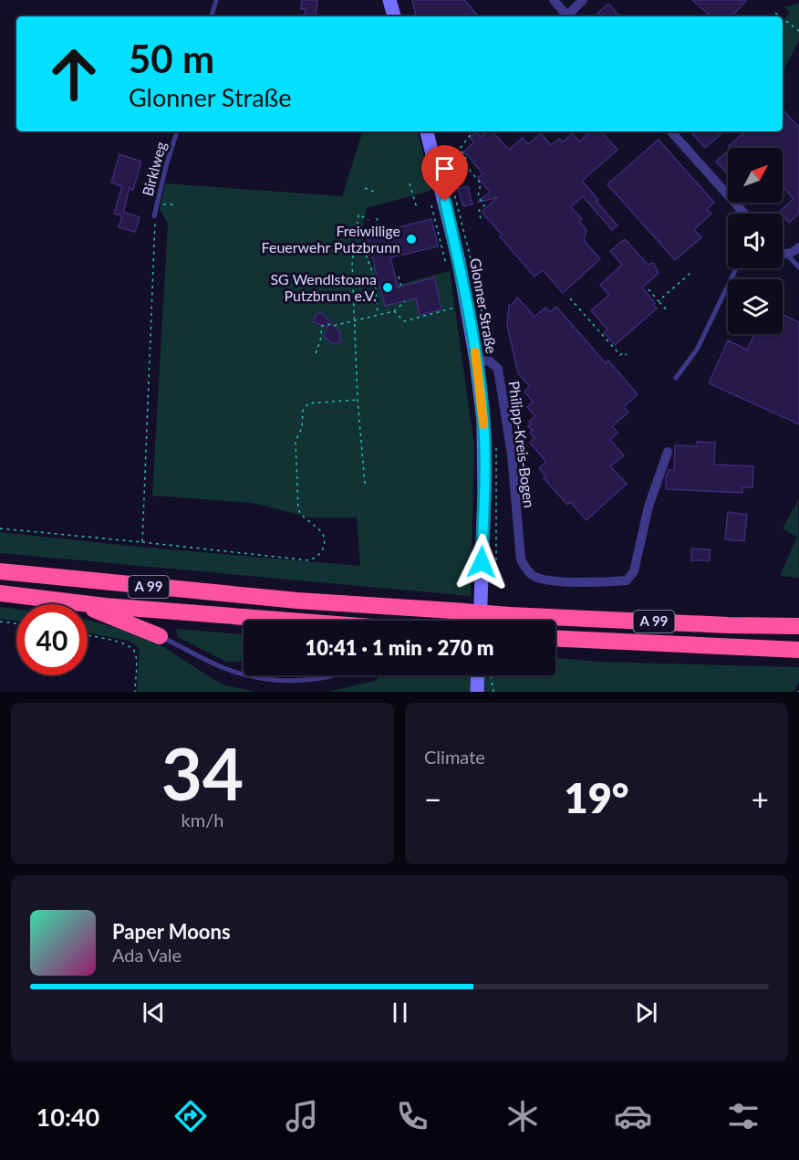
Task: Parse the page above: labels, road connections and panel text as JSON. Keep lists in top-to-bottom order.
{
  "streets": {
    "highway": ["A 99"],
    "street": ["Glonner Straße", "Philipp-Kreis-Bogen"],
    "lane": ["Birklweg"]
  },
  "crossings": [
    ["Glonner Straße", "Philipp-Kreis-Bogen"]
  ],
  "places": ["Freiwillige Feuerwehr Putzbrunn", "SG Wendlstoana Putzbrunn e.V."],
  "north": "top right",
  "page": {
    "turn": ["50 m", "Glonner Straße"],
    "limit": "40",
    "trip": "10:41 · 1 min · 270 m",
    "tile": [
      ["34", "km/h"],
      "Climate"
    ],
    "heat": ["−", "19°", "+"],
    "song": ["Paper Moons", "Ada Vale"],
    "tabs": "10:40"
  }
}
